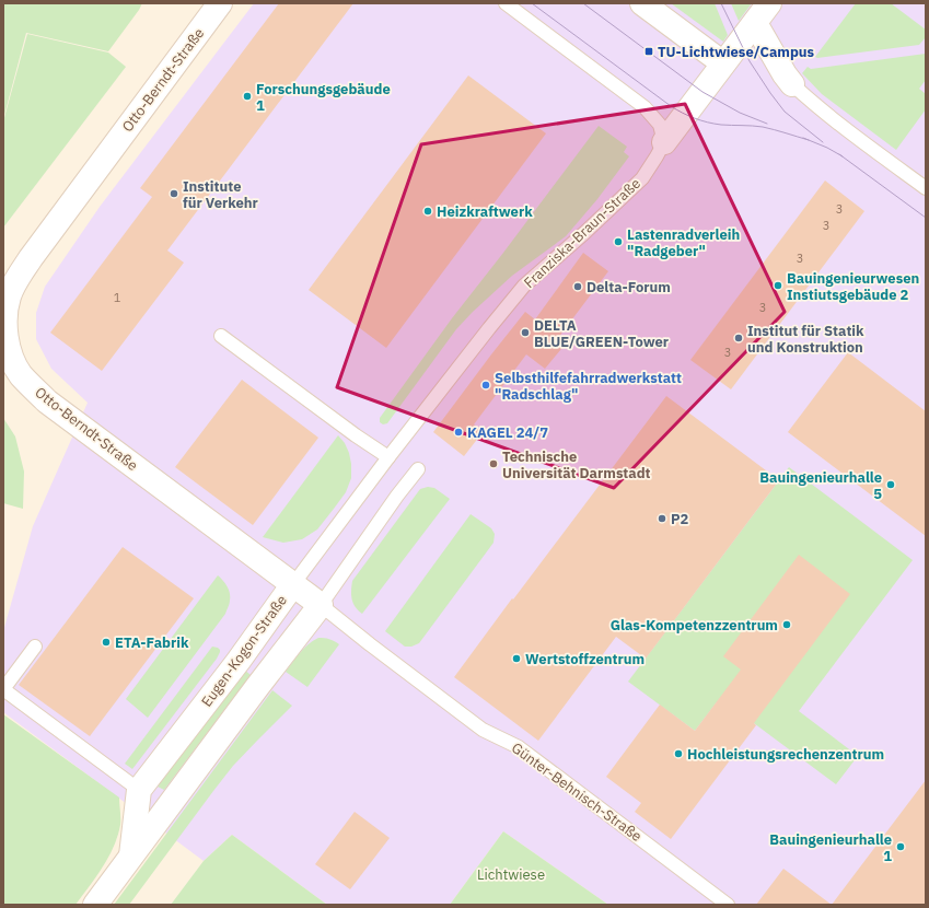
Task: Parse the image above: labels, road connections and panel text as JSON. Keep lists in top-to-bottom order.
{
  "streets": {
    "street": ["Otto-Berndt-Straße", "Franziska-Braun-Straße", "Eugen-Kogon-Straße"],
    "lane": ["Günter-Behnisch-Straße"]
  },
  "crossings": [
    ["Otto-Berndt-Straße", "Eugen-Kogon-Straße"],
    ["Otto-Berndt-Straße", "Günter-Behnisch-Straße"],
    ["Franziska-Braun-Straße", "Eugen-Kogon-Straße"]
  ],
  "parks": ["Lichtwiese"],
  "places": {
    "transit": ["TU-Lichtwiese/Campus"],
    "other": [
      "Forschungsgebäude 1",
      "Institute für Verkehr",
      "Heizkraftwerk",
      "Lastenradverleih \"Radgeber\"",
      "Bauingenieurwesen Instiutsgebäude 2",
      "Delta-Forum",
      "DELTA BLUE/GREEN-Tower",
      "Institut für Statik und Konstruktion",
      "Selbsthilfefahrradwerkstatt \"Radschlag\"",
      "KAGEL 24/7",
      "Technische Universität Darmstadt",
      "Bauingenieurhalle 5",
      "P2",
      "Glas-Kompetenzzentrum",
      "ETA-Fabrik",
      "Wertstoffzentrum",
      "Hochleistungsrechenzentrum",
      "Bauingenieurhalle 1"
    ]
  },
  "house_numbers": [
    "3",
    "3",
    "3",
    "1",
    "3",
    "3"
  ]
}
